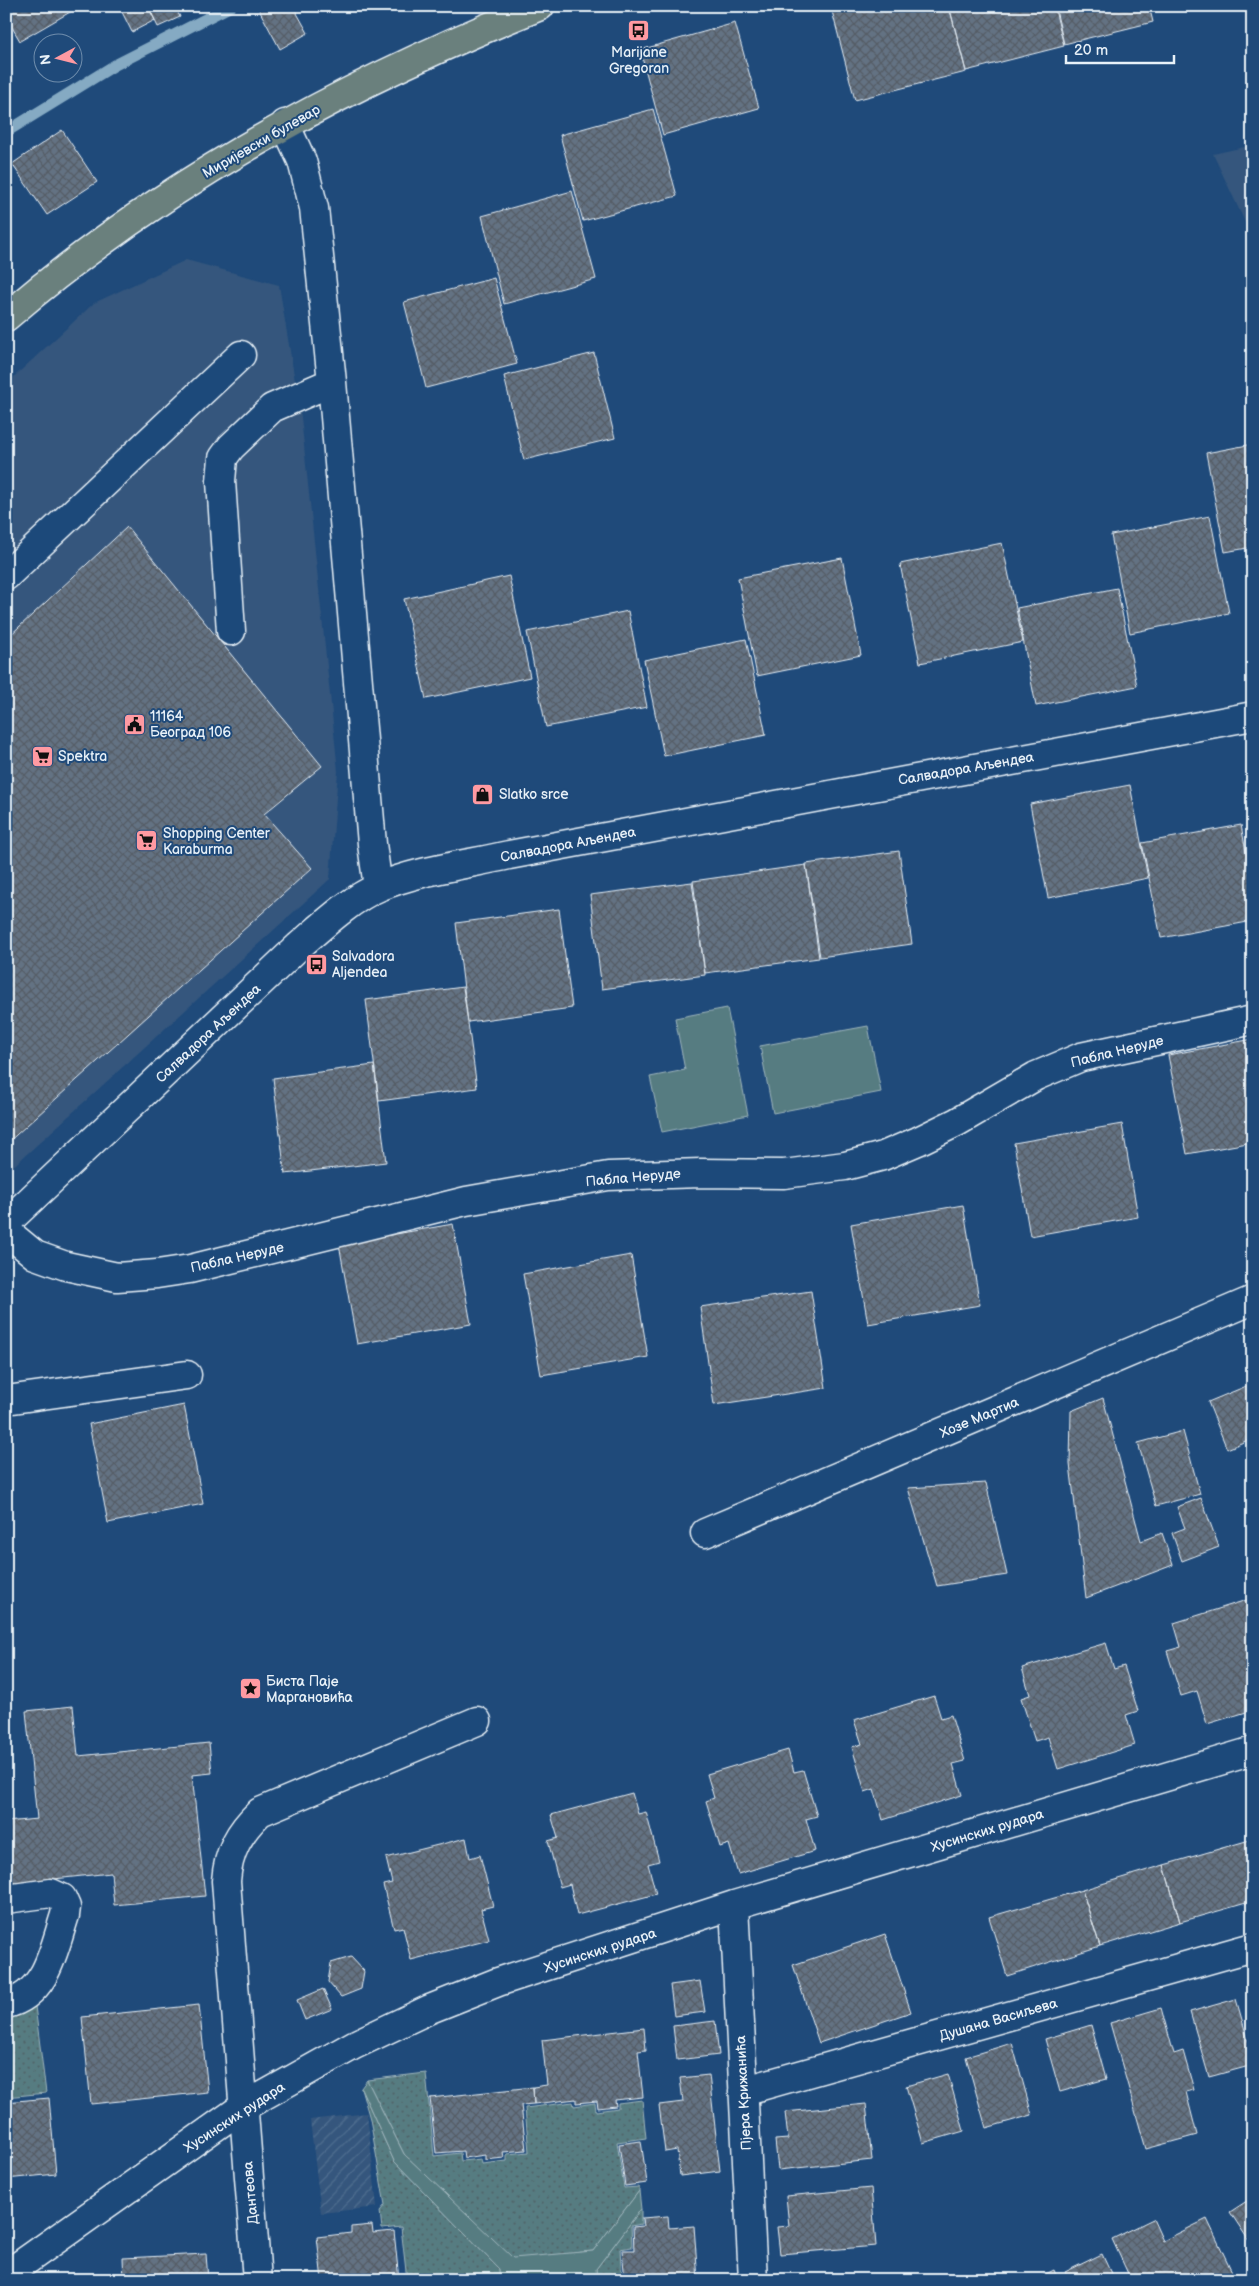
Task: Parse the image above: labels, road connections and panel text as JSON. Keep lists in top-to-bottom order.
{
  "streets": {
    "main road": ["Миријевски булевар"],
    "street": [
      "Салвадора Аљендеа",
      "Пабла Неруде",
      "Хозе Мартиа",
      "Хусинских рудара",
      "Душана Васиљева",
      "Пјера Крижанића",
      "Дантеова"
    ]
  },
  "crossings": [
    ["Хусинских рудара", "Пјера Крижанића"],
    ["Хусинских рудара", "Дантеова"],
    ["Душана Васиљева", "Пјера Крижанића"]
  ],
  "places": {
    "bus stop": ["Marijane Gregoran", "Salvadora Aljendea"],
    "public building": ["11164 Београд 106"],
    "supermarket": ["Spektra", "Shopping Center Karaburma"],
    "shop": ["Slatko srce"],
    "place": ["Биста Паје Маргановића"]
  },
  "scale_bar": "20 m",
  "north": "left"
}
